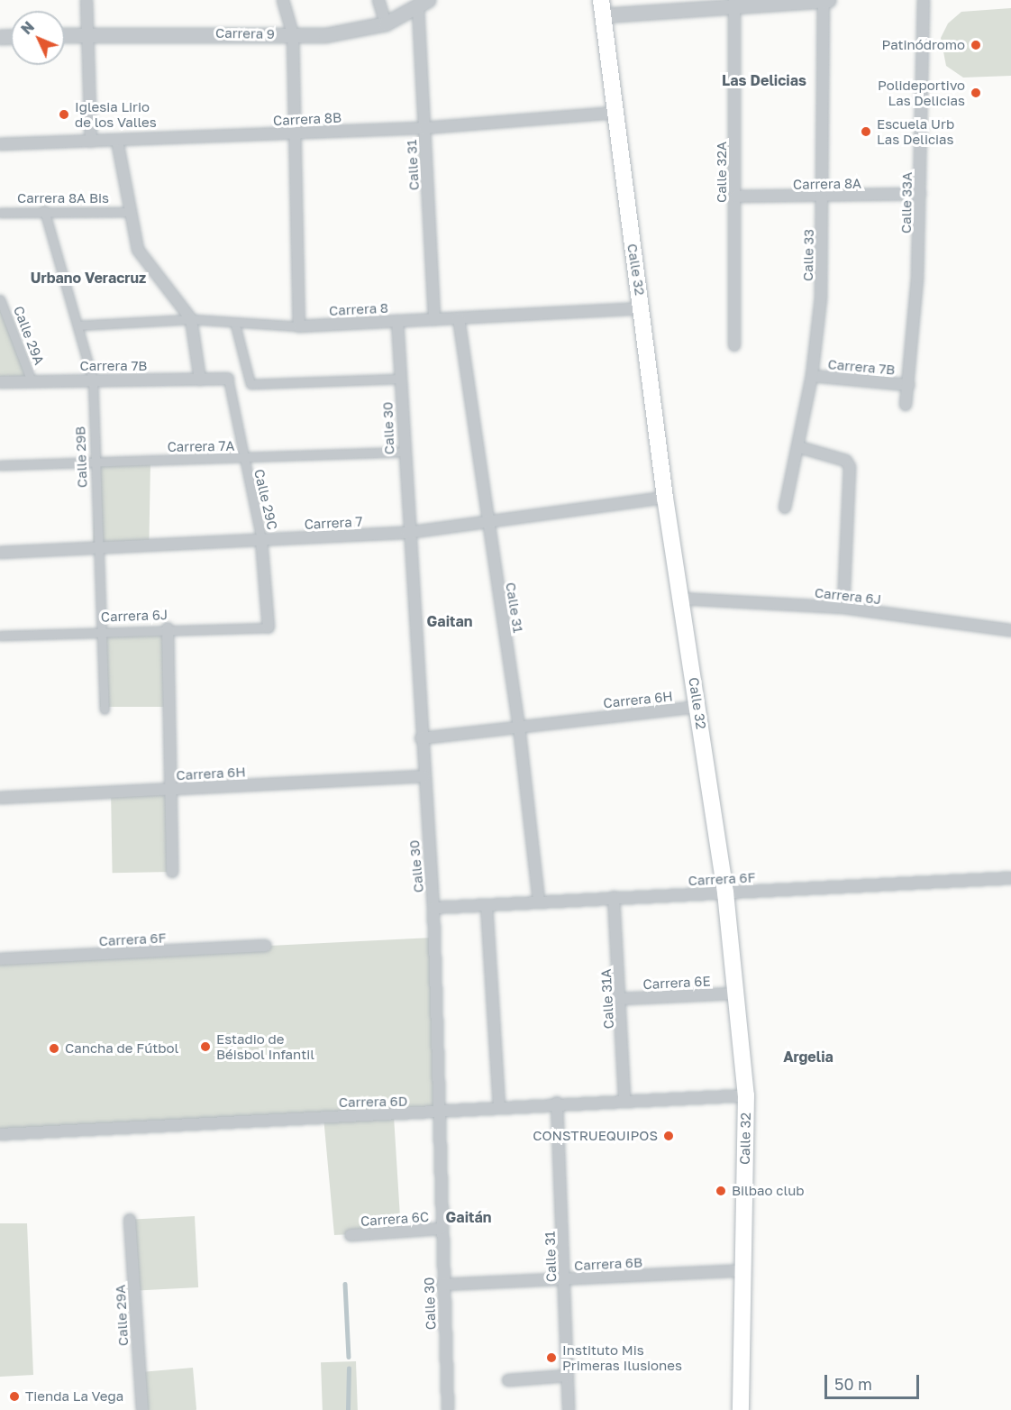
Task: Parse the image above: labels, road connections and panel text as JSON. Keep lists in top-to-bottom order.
{
  "streets": {
    "main road": ["Calle 32"],
    "street": [
      "Carrera 9",
      "Carrera 8B",
      "Calle 31",
      "Calle 32A",
      "Carrera 8A",
      "Carrera 8A Bis",
      "Calle 33A",
      "Calle 33",
      "Carrera 8",
      "Calle 29A",
      "Carrera 7B",
      "Calle 30",
      "Carrera 7A",
      "Calle 29B",
      "Calle 29C",
      "Carrera 7",
      "Carrera 6J",
      "Carrera 6H",
      "Carrera 6F",
      "Carrera 6E",
      "Calle 31A",
      "Carrera 6D",
      "Carrera 6C",
      "Carrera 6B"
    ]
  },
  "crossings": [
    ["Carrera 9", "Calle 31"],
    ["Carrera 8B", "Calle 31"],
    ["Carrera 8B", "Calle 32"],
    ["Calle 31", "Carrera 8"],
    ["Calle 31", "Carrera 7"],
    ["Calle 31", "Carrera 6H"],
    ["Calle 31", "Carrera 6F"],
    ["Calle 31", "Carrera 6D"],
    ["Calle 31", "Carrera 6B"],
    ["Calle 32A", "Carrera 8A"],
    ["Carrera 8A", "Calle 33A"],
    ["Carrera 8A", "Calle 33"],
    ["Carrera 8A Bis", "Calle 29B"],
    ["Calle 33A", "Carrera 7B"],
    ["Calle 33", "Carrera 7B"],
    ["Calle 32", "Carrera 8"],
    ["Calle 32", "Carrera 7"],
    ["Calle 32", "Carrera 6J"],
    ["Calle 32", "Carrera 6H"],
    ["Calle 32", "Carrera 6F"],
    ["Calle 32", "Carrera 6E"],
    ["Calle 32", "Carrera 6D"],
    ["Calle 32", "Carrera 6B"],
    ["Carrera 8", "Calle 30"],
    ["Carrera 8", "Calle 29B"],
    ["Calle 29A", "Carrera 7B"],
    ["Carrera 7B", "Calle 29B"],
    ["Carrera 7B", "Calle 29C"],
    ["Calle 30", "Carrera 7A"],
    ["Calle 30", "Carrera 7"],
    ["Calle 30", "Carrera 6H"],
    ["Calle 30", "Carrera 6F"],
    ["Calle 30", "Carrera 6D"],
    ["Calle 30", "Carrera 6C"],
    ["Calle 30", "Carrera 6B"],
    ["Carrera 7A", "Calle 29B"],
    ["Carrera 7A", "Calle 29C"],
    ["Calle 29B", "Carrera 7"],
    ["Calle 29B", "Carrera 6J"],
    ["Calle 29C", "Carrera 7"],
    ["Calle 29C", "Carrera 6J"],
    ["Carrera 6F", "Calle 31A"],
    ["Carrera 6E", "Calle 31A"],
    ["Calle 31A", "Carrera 6D"]
  ],
  "districts": [
    "Las Delicias",
    "Urbano Veracruz",
    "Gaitan",
    "Argelia",
    "Gaitán"
  ],
  "places": [
    "Patinódromo",
    "Polideportivo Las Delicias",
    "Iglesia Lirio de los Valles",
    "Escuela Urb Las Delicias",
    "Estadio de Béisbol Infantil",
    "Cancha de Fútbol",
    "CONSTRUEQUIPOS",
    "Bilbao club",
    "Instituto Mis Primeras Ilusiones",
    "Tienda La Vega"
  ],
  "scale_bar": "50 m",
  "north": "top left"
}
